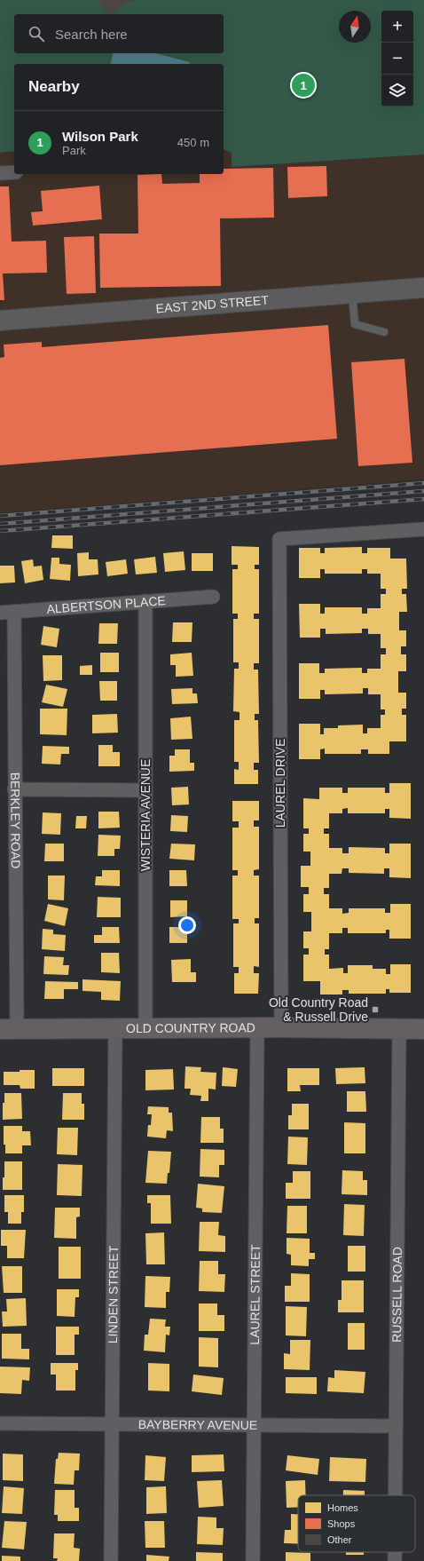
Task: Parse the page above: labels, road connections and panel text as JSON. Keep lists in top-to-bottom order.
{
  "streets": {
    "main road": ["OLD COUNTRY ROAD"],
    "street": [
      "EAST 2ND STREET",
      "ALBERTSON PLACE",
      "LAUREL DRIVE",
      "WISTERIA AVENUE",
      "BERKLEY ROAD",
      "LINDEN STREET",
      "LAUREL STREET",
      "RUSSELL ROAD",
      "BAYBERRY AVENUE"
    ]
  },
  "crossings": [
    ["ALBERTSON PLACE", "WISTERIA AVENUE"],
    ["ALBERTSON PLACE", "BERKLEY ROAD"],
    ["LAUREL DRIVE", "OLD COUNTRY ROAD"],
    ["WISTERIA AVENUE", "OLD COUNTRY ROAD"],
    ["BERKLEY ROAD", "OLD COUNTRY ROAD"],
    ["OLD COUNTRY ROAD", "LINDEN STREET"],
    ["OLD COUNTRY ROAD", "LAUREL STREET"],
    ["OLD COUNTRY ROAD", "RUSSELL ROAD"],
    ["LINDEN STREET", "BAYBERRY AVENUE"],
    ["LAUREL STREET", "BAYBERRY AVENUE"],
    ["RUSSELL ROAD", "BAYBERRY AVENUE"]
  ],
  "places": {
    "transit": ["Old Country Road & Russell Drive"]
  },
  "legend": ["Homes", "Shops", "Other"],
  "north": "top",
  "page": {
    "map_buttons": ["+", "−"],
    "search": "Search here",
    "heading": "Nearby",
    "pins": "1",
    "list": [
      {
        "mark": "1",
        "name": "Wilson Park",
        "note": "Park",
        "value": "450 m"
      }
    ]
  }
}
